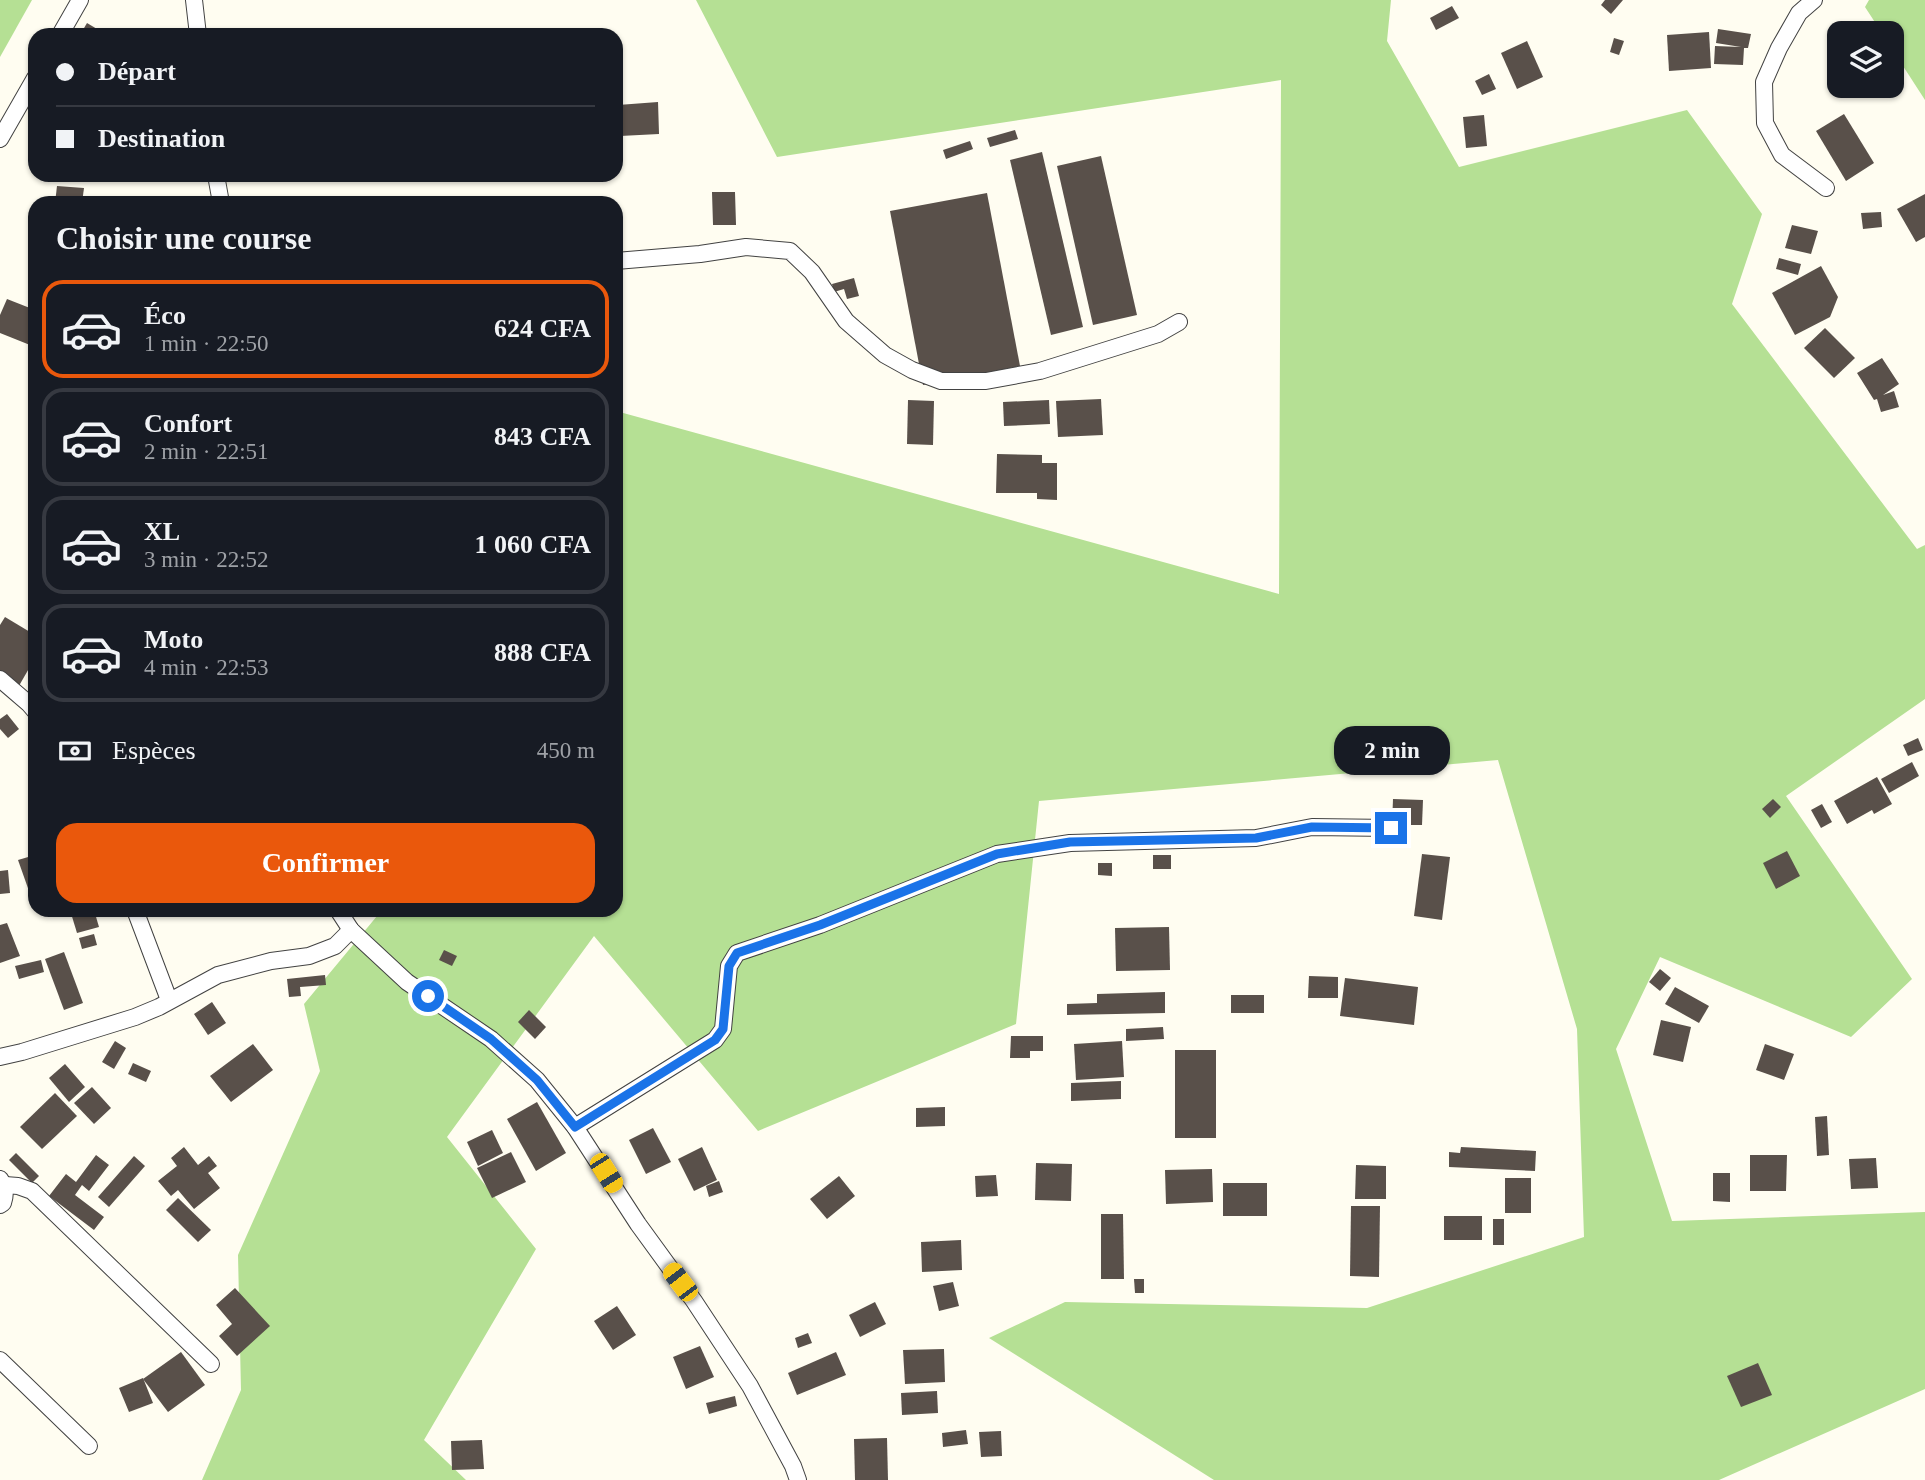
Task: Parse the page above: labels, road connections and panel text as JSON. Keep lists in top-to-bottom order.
{
  "page": {
    "banner": ["Départ", "Destination"],
    "heading": "Choisir une course",
    "list": [
      {
        "name": "Éco",
        "note": "1 min · 22:50",
        "value": "624 CFA"
      },
      {
        "name": "Confort",
        "note": "2 min · 22:51",
        "value": "843 CFA"
      },
      {
        "name": "XL",
        "note": "3 min · 22:52",
        "value": "1 060 CFA"
      },
      {
        "name": "Moto",
        "note": "4 min · 22:53",
        "value": "888 CFA"
      }
    ],
    "pay": ["Espèces", "450 m"],
    "bubble": "2 min",
    "buttons": "Confirmer"
  }
}
